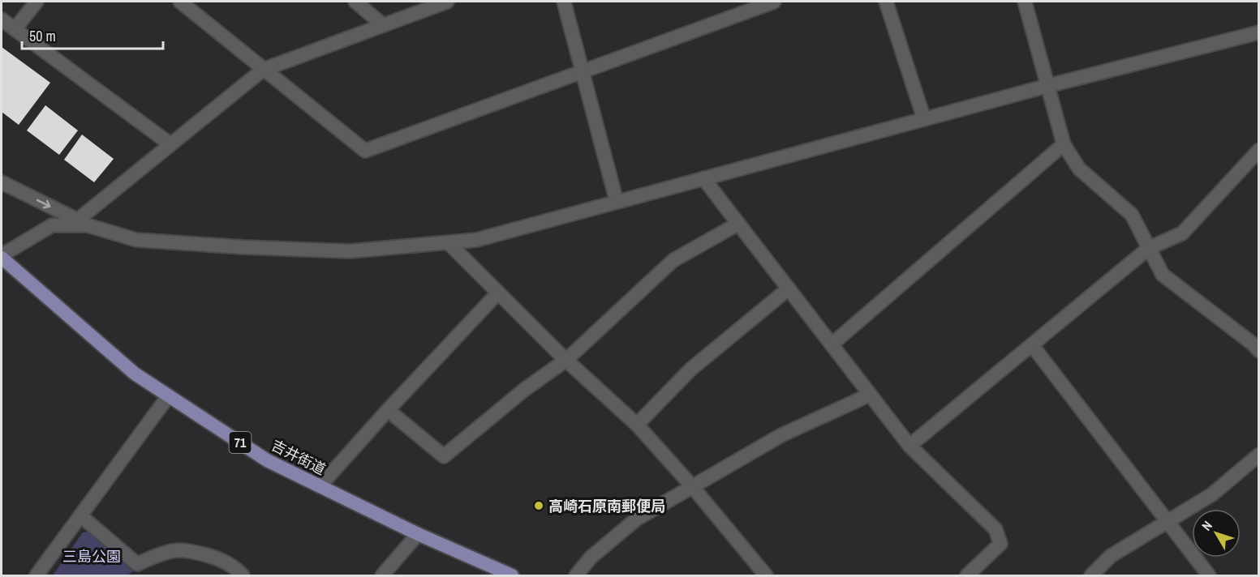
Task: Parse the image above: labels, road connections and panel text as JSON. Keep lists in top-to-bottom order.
{
  "streets": {
    "main road": ["71", "吉井街道"]
  },
  "parks": ["三島公園"],
  "places": ["高崎石原南郵便局"],
  "scale_bar": "50 m",
  "north": "top left"
}
